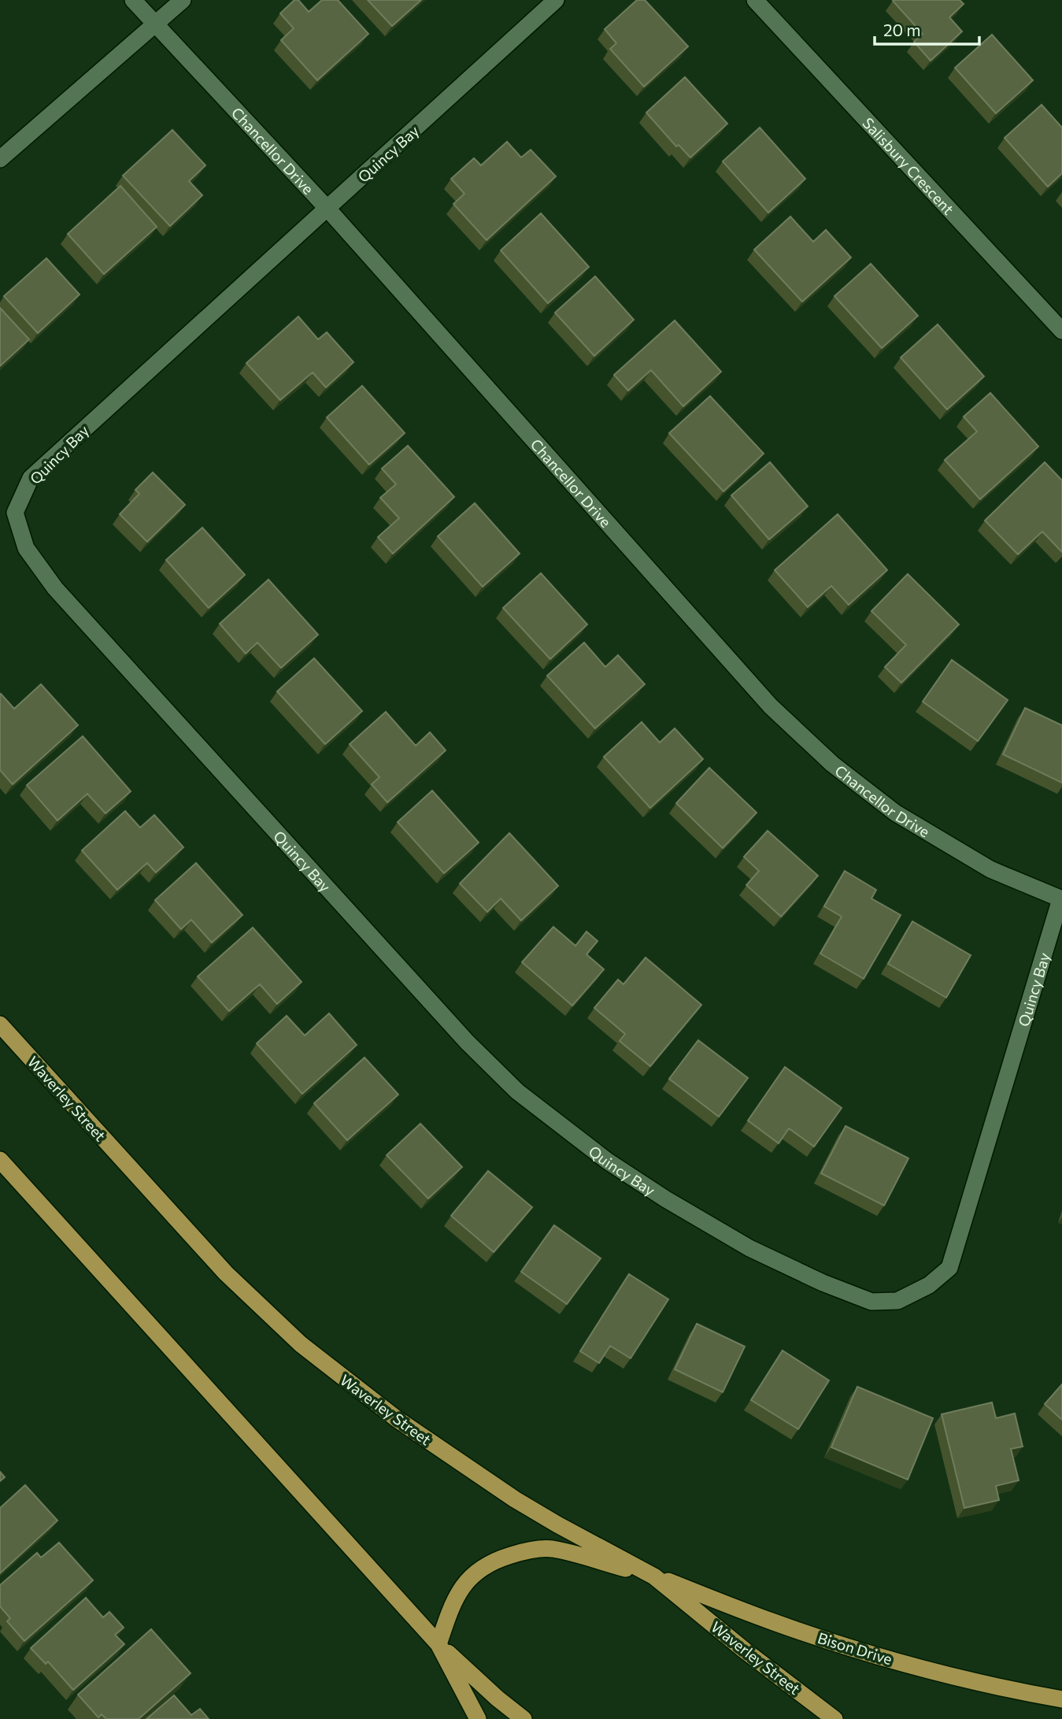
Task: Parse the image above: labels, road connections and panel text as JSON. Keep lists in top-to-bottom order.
{
  "streets": {
    "main road": ["Waverley Street", "Bison Drive"],
    "street": ["Chancellor Drive", "Quincy Bay", "Salisbury Crescent"]
  },
  "crossings": [
    ["Chancellor Drive", "Quincy Bay"],
    ["Waverley Street", "Bison Drive"]
  ],
  "scale_bar": "20 m"
}
